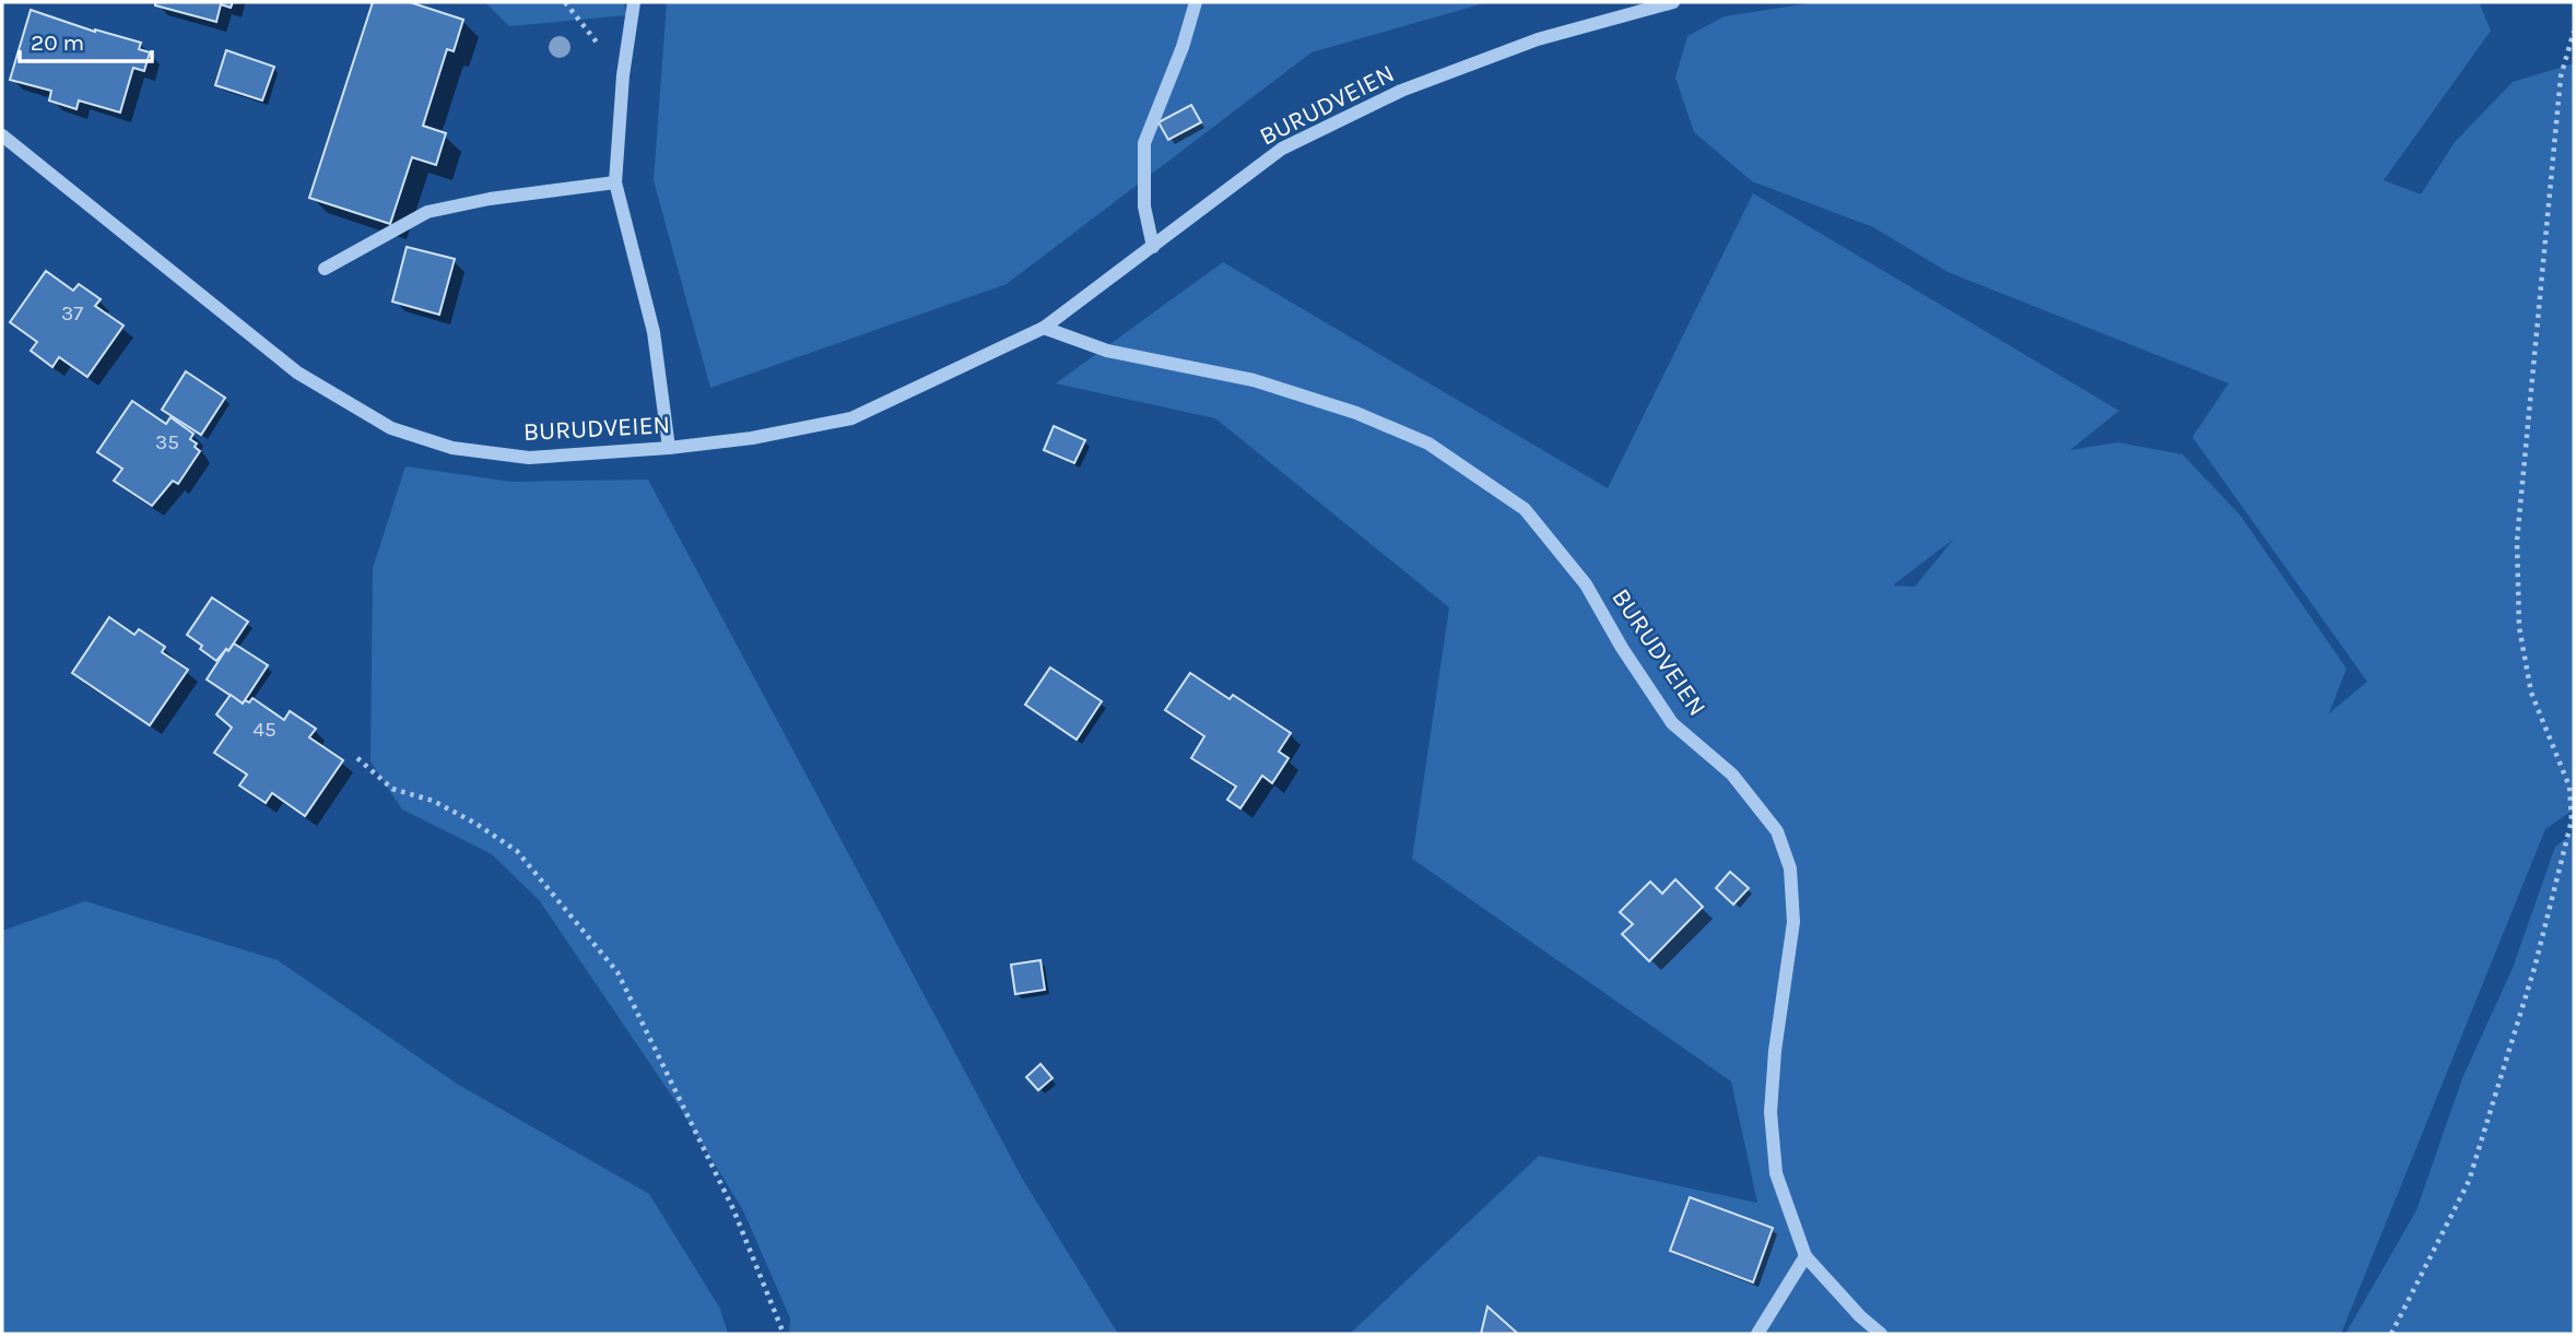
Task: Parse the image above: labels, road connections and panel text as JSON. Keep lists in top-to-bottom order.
{
  "streets": {
    "street": ["BURUDVEIEN"]
  },
  "house_numbers": ["37", "35", "45"],
  "scale_bar": "20 m"
}
